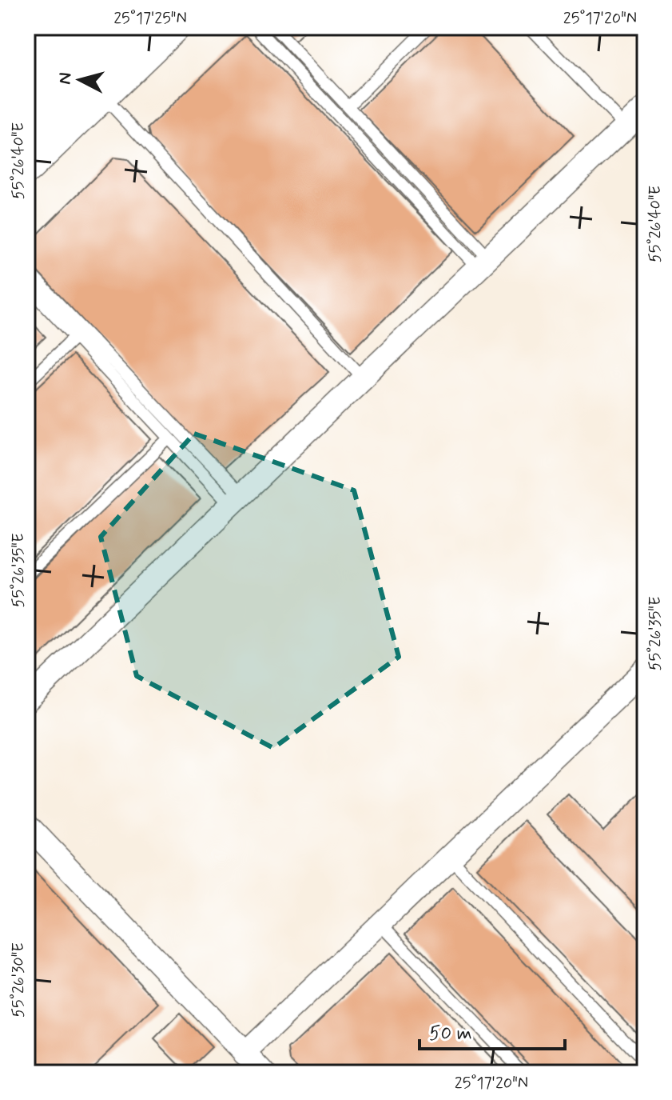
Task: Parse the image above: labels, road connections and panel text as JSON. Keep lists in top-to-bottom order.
{
  "scale_bar": "50 m",
  "north": "left",
  "coordinates": [
    "25°17'25\"N",
    "25°17'20\"N",
    "55°26'40\"E",
    "55°26'35\"E",
    "55°26'30\"E"
  ]
}
